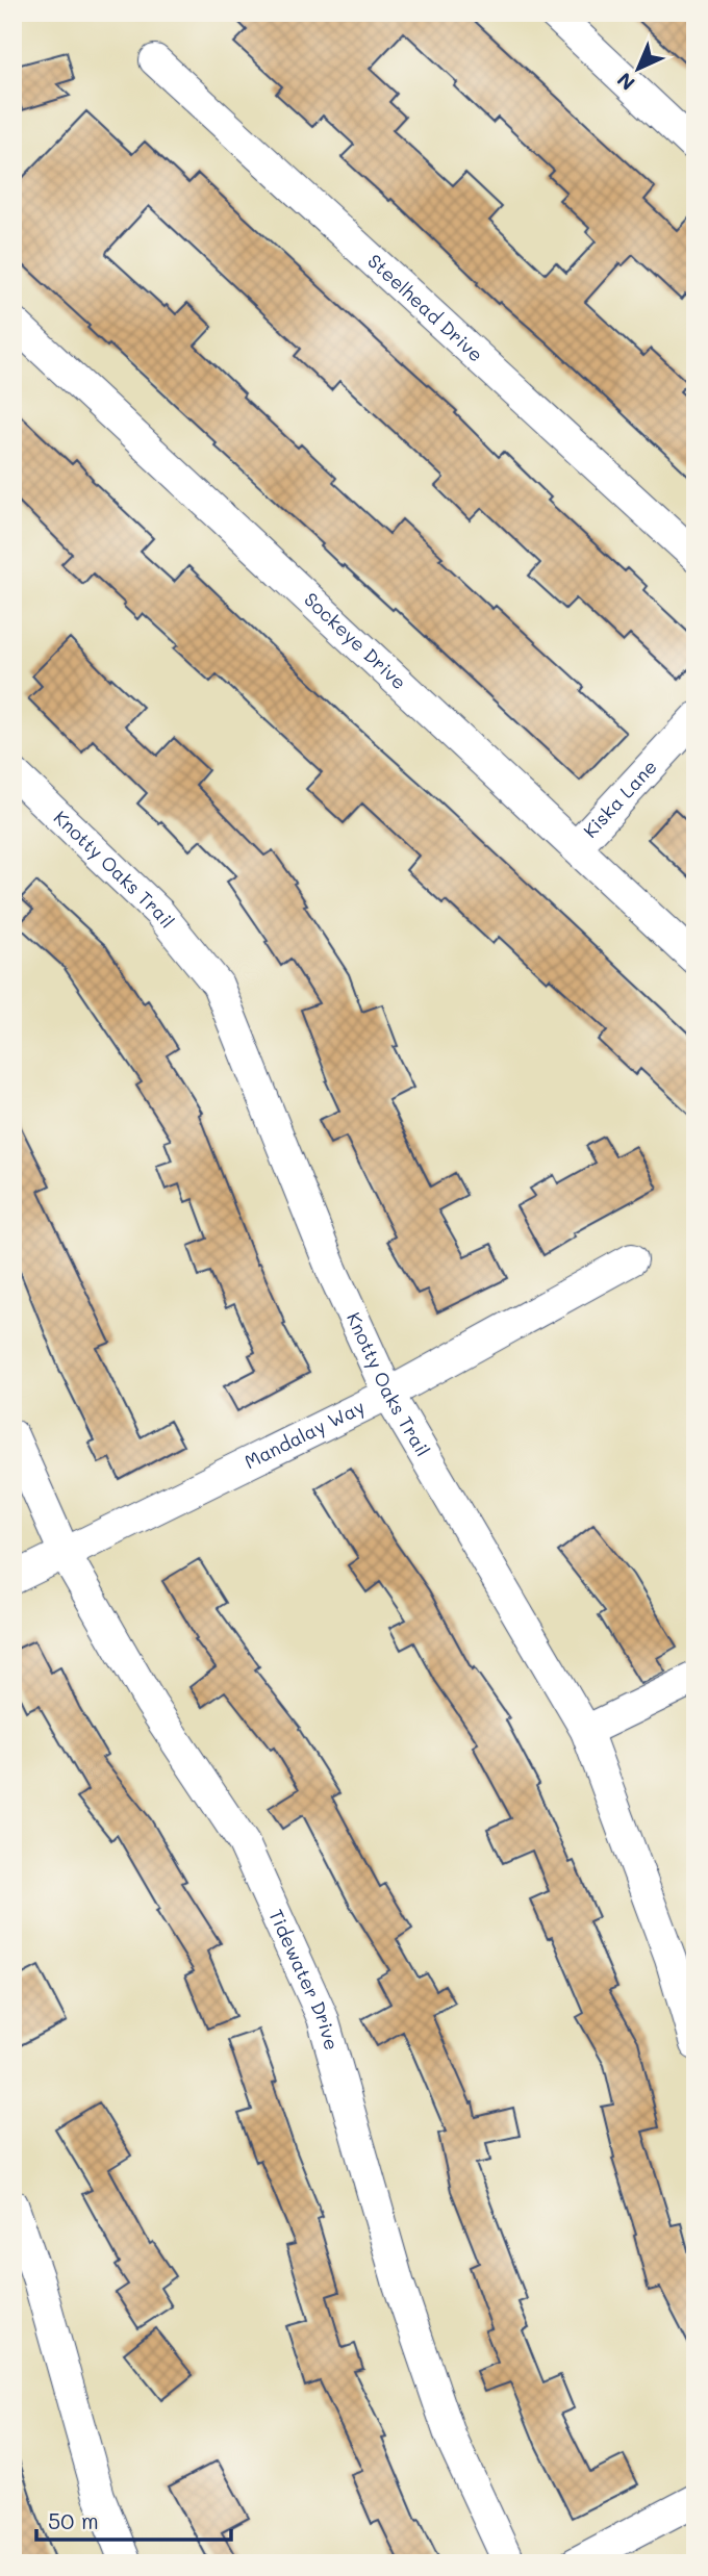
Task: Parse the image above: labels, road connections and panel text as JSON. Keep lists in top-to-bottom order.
{
  "streets": {
    "street": [
      "Steelhead Drive",
      "Sockeye Drive",
      "Kiska Lane",
      "Knotty Oaks Trail",
      "Mandalay Way",
      "Tidewater Drive"
    ]
  },
  "crossings": [
    ["Sockeye Drive", "Kiska Lane"],
    ["Knotty Oaks Trail", "Mandalay Way"],
    ["Mandalay Way", "Tidewater Drive"]
  ],
  "scale_bar": "50 m",
  "north": "bottom left"
}
